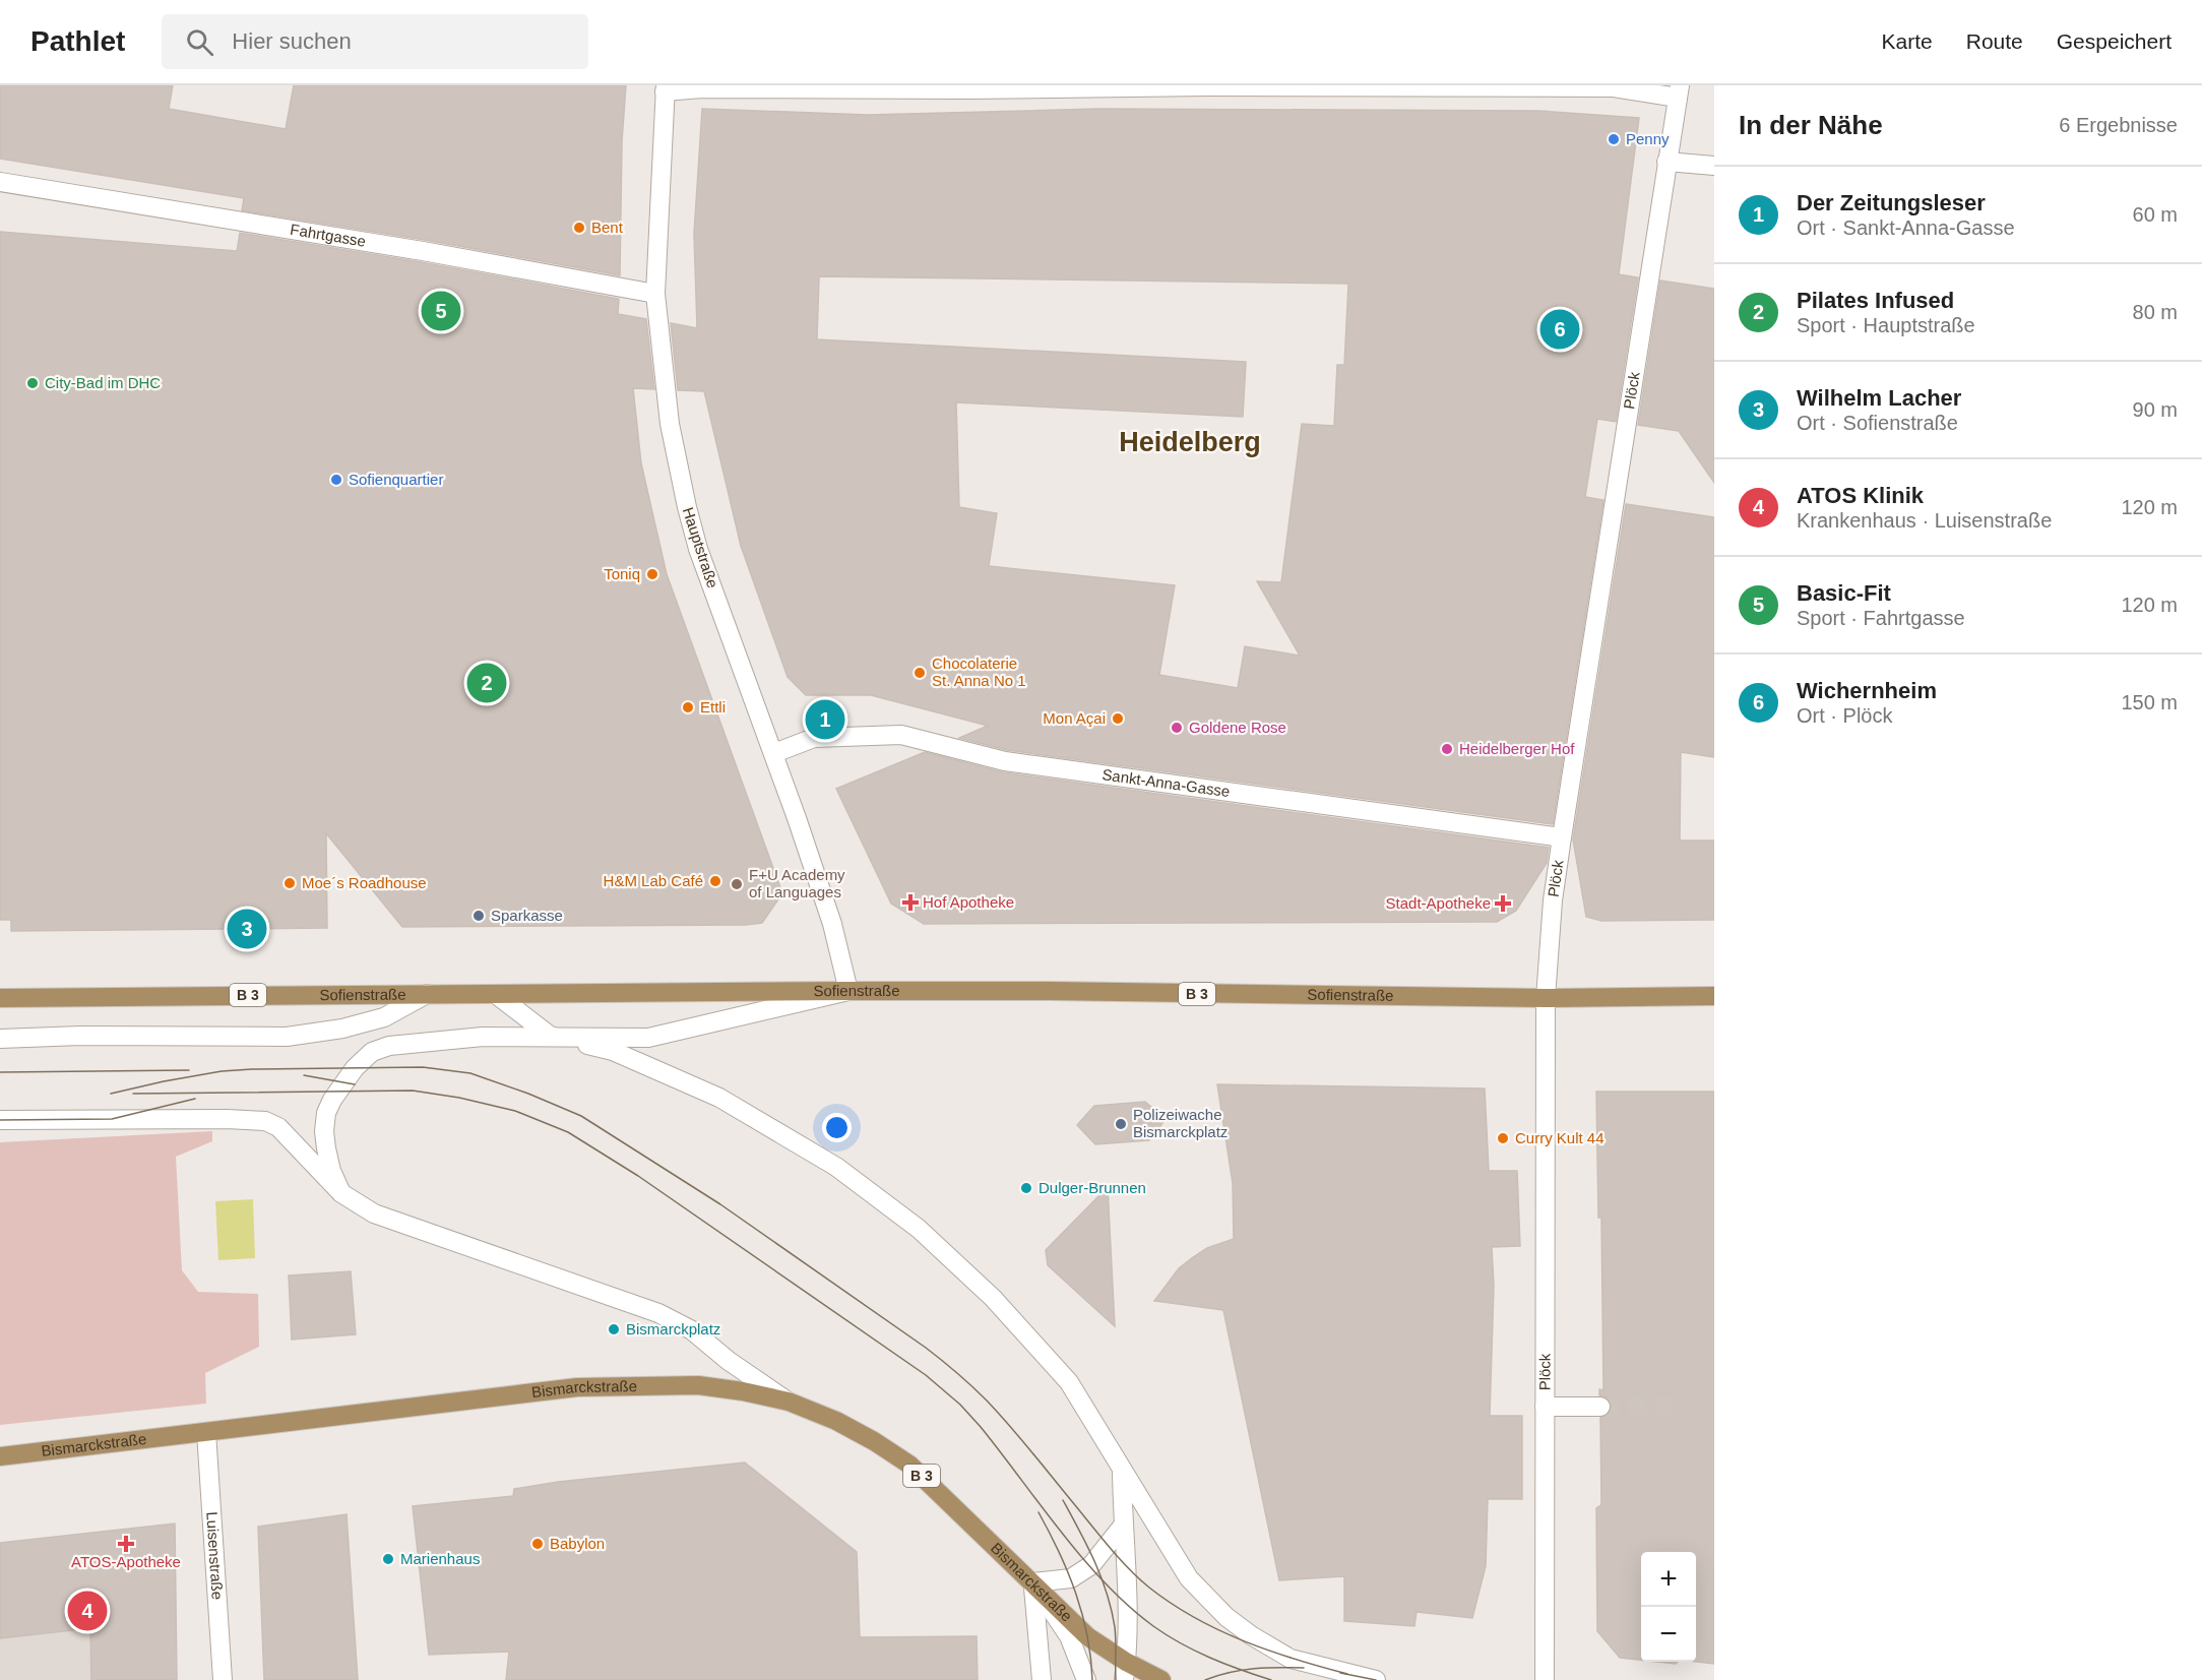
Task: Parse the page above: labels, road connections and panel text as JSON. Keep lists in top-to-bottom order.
{
  "streets": {
    "main road": ["Sofienstraße", "B 3", "Bismarckstraße"],
    "street": [
      "Fahrtgasse",
      "Plöck",
      "Hauptstraße",
      "Sankt-Anna-Gasse",
      "Luisenstraße"
    ]
  },
  "crossings": [
    ["Fahrtgasse", "Hauptstraße"],
    ["Plöck", "Sankt-Anna-Gasse"],
    ["Plöck", "Sofienstraße"],
    ["Hauptstraße", "Sankt-Anna-Gasse"],
    ["Hauptstraße", "Sofienstraße"],
    ["B 3", "Bismarckstraße"],
    ["Bismarckstraße", "Luisenstraße"]
  ],
  "districts": ["Heidelberg"],
  "places": {
    "other": [
      "Penny",
      "Bent",
      "City-Bad im DHC",
      "Sofienquartier",
      "Toniq",
      "Chocolaterie St. Anna No 1",
      "Ettli",
      "Mon Açai",
      "Goldene Rose",
      "Heidelberger Hof",
      "H&M Lab Café",
      "Moe´s Roadhouse",
      "F+U Academy of Languages",
      "Sparkasse",
      "Polizeiwache Bismarckplatz",
      "Curry Kult 44",
      "Dulger-Brunnen",
      "Bismarckplatz",
      "Babylon",
      "Marienhaus"
    ],
    "health": ["Hof Apotheke", "Stadt-Apotheke", "ATOS-Apotheke"]
  },
  "page": {
    "header": "Pathlet",
    "search": "Hier suchen",
    "nav": ["Karte", "Route", "Gespeichert"],
    "heading": ["In der Nähe", "6 Ergebnisse"],
    "list": [
      {
        "mark": "1",
        "name": "Der Zeitungsleser",
        "note": "Ort · Sankt-Anna-Gasse",
        "value": "60 m"
      },
      {
        "mark": "2",
        "name": "Pilates Infused",
        "note": "Sport · Hauptstraße",
        "value": "80 m"
      },
      {
        "mark": "3",
        "name": "Wilhelm Lacher",
        "note": "Ort · Sofienstraße",
        "value": "90 m"
      },
      {
        "mark": "4",
        "name": "ATOS Klinik",
        "note": "Krankenhaus · Luisenstraße",
        "value": "120 m"
      },
      {
        "mark": "5",
        "name": "Basic-Fit",
        "note": "Sport · Fahrtgasse",
        "value": "120 m"
      },
      {
        "mark": "6",
        "name": "Wichernheim",
        "note": "Ort · Plöck",
        "value": "150 m"
      }
    ],
    "pins": [
      "5",
      "6",
      "2",
      "1",
      "3",
      "4"
    ],
    "map_buttons": ["+", "−"]
  }
}
